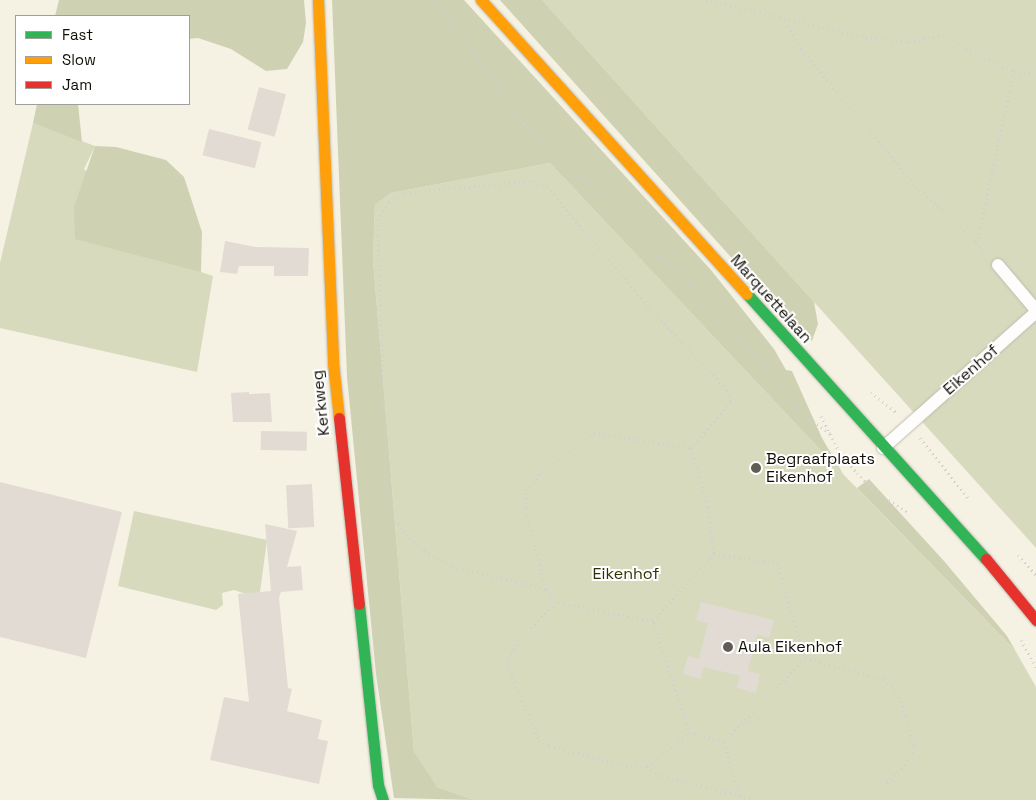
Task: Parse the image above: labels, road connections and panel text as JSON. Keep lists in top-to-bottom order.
{
  "streets": {
    "street": ["Marquettelaan", "Kerkweg"],
    "lane": ["Eikenhof"]
  },
  "crossings": [
    ["Marquettelaan", "Eikenhof"]
  ],
  "parks": ["Eikenhof"],
  "places": ["Begraafplaats Eikenhof", "Aula Eikenhof"],
  "legend": ["Fast", "Slow", "Jam"]
}
